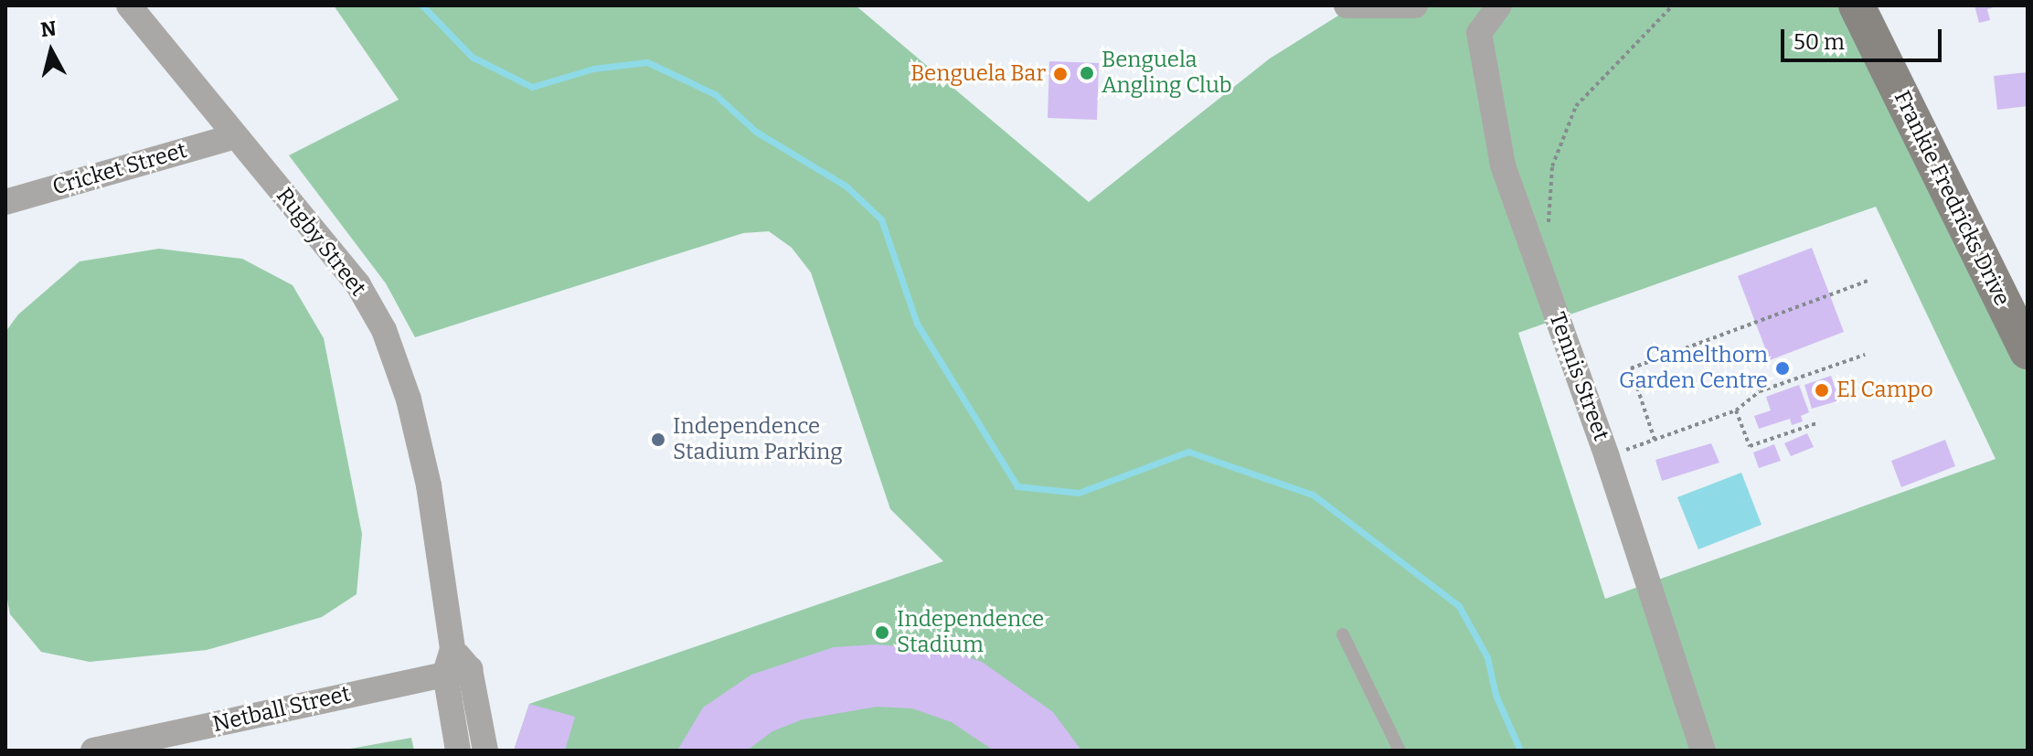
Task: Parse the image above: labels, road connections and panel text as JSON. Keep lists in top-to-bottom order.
{
  "streets": {
    "street": [
      "Cricket Street",
      "Frankie Fredricks Drive",
      "Rugby Street",
      "Tennis Street",
      "Netball Street"
    ]
  },
  "crossings": [
    ["Cricket Street", "Rugby Street"],
    ["Rugby Street", "Netball Street"]
  ],
  "places": [
    "Benguela Angling Club",
    "Benguela Bar",
    "Camelthorn Garden Centre",
    "El Campo",
    "Independence Stadium Parking",
    "Independence Stadium"
  ],
  "scale_bar": "50 m",
  "north": "top"
}
